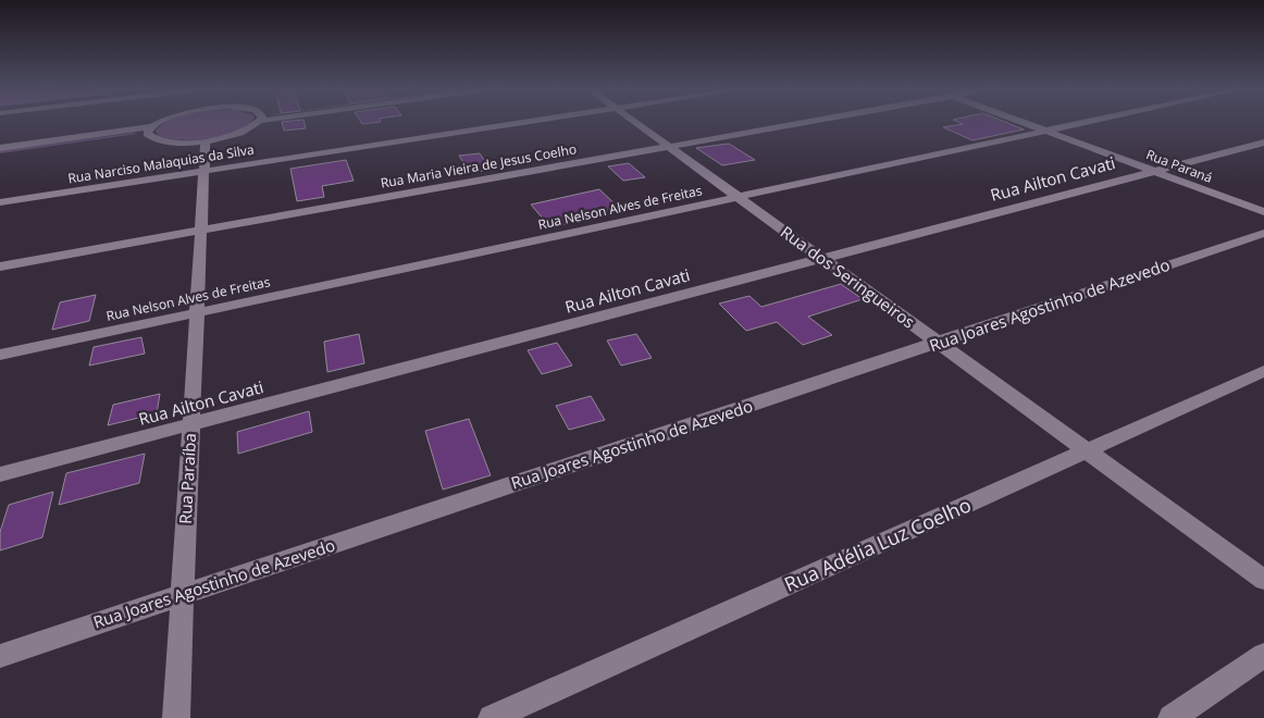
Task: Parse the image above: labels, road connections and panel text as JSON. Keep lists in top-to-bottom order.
{
  "streets": {
    "street": [
      "Rua Narciso Malaquias da Silva",
      "Rua Maria Vieira de Jesus Coelho",
      "Rua Paraná",
      "Rua Ailton Cavati",
      "Rua Nelson Alves de Freitas",
      "Rua dos Seringueiros",
      "Rua Joares Agostinho de Azevedo",
      "Rua Paraíba",
      "Rua Adélia Luz Coelho"
    ]
  },
  "crossings": [
    ["Rua Narciso Malaquias da Silva", "Rua Paraíba"],
    ["Rua Maria Vieira de Jesus Coelho", "Rua dos Seringueiros"],
    ["Rua Maria Vieira de Jesus Coelho", "Rua Paraíba"],
    ["Rua Paraná", "Rua Ailton Cavati"],
    ["Rua Paraná", "Rua Nelson Alves de Freitas"],
    ["Rua Ailton Cavati", "Rua dos Seringueiros"],
    ["Rua Ailton Cavati", "Rua Paraíba"],
    ["Rua Nelson Alves de Freitas", "Rua dos Seringueiros"],
    ["Rua Nelson Alves de Freitas", "Rua Paraíba"],
    ["Rua dos Seringueiros", "Rua Joares Agostinho de Azevedo"],
    ["Rua dos Seringueiros", "Rua Adélia Luz Coelho"],
    ["Rua Joares Agostinho de Azevedo", "Rua Paraíba"]
  ]
}
